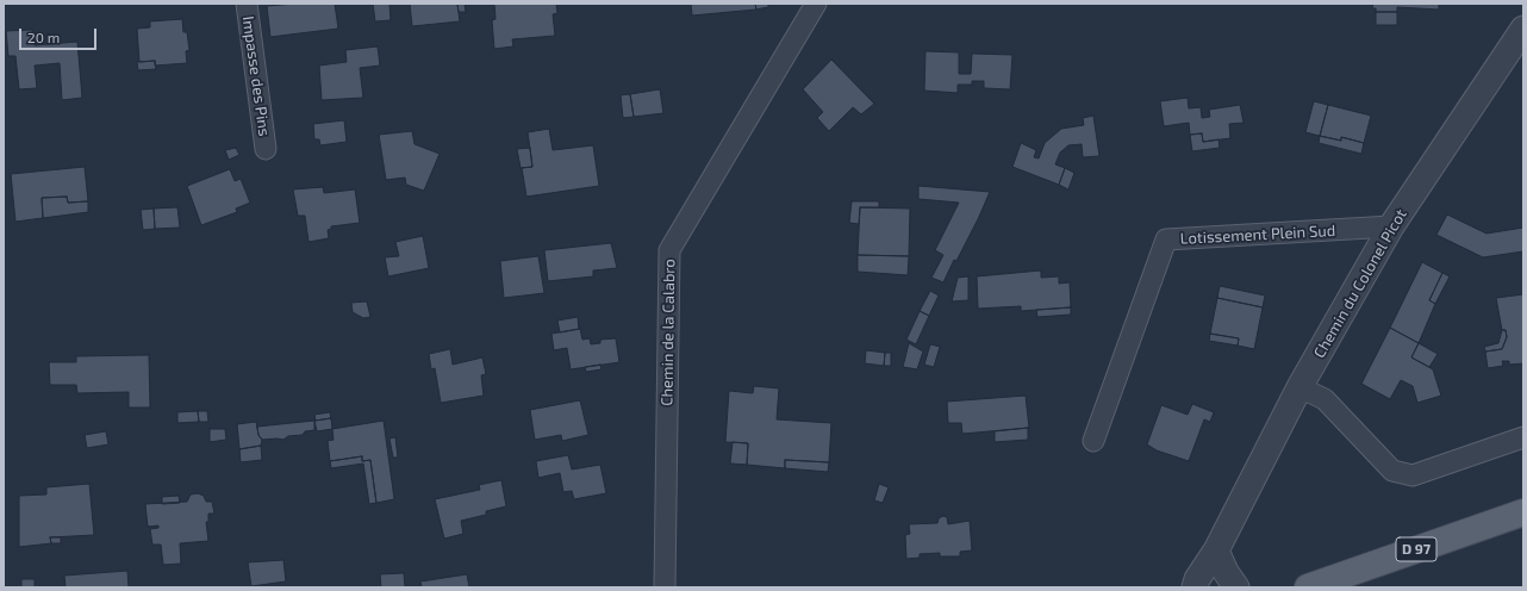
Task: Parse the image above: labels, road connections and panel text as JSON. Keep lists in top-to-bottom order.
{
  "streets": {
    "main road": ["D 97"],
    "street": [
      "Impasse des Pins",
      "Lotissement Plein Sud",
      "Chemin du Colonel Picot",
      "Chemin de la Calabro"
    ]
  },
  "crossings": [
    ["Lotissement Plein Sud", "Chemin du Colonel Picot"]
  ],
  "scale_bar": "20 m"
}
